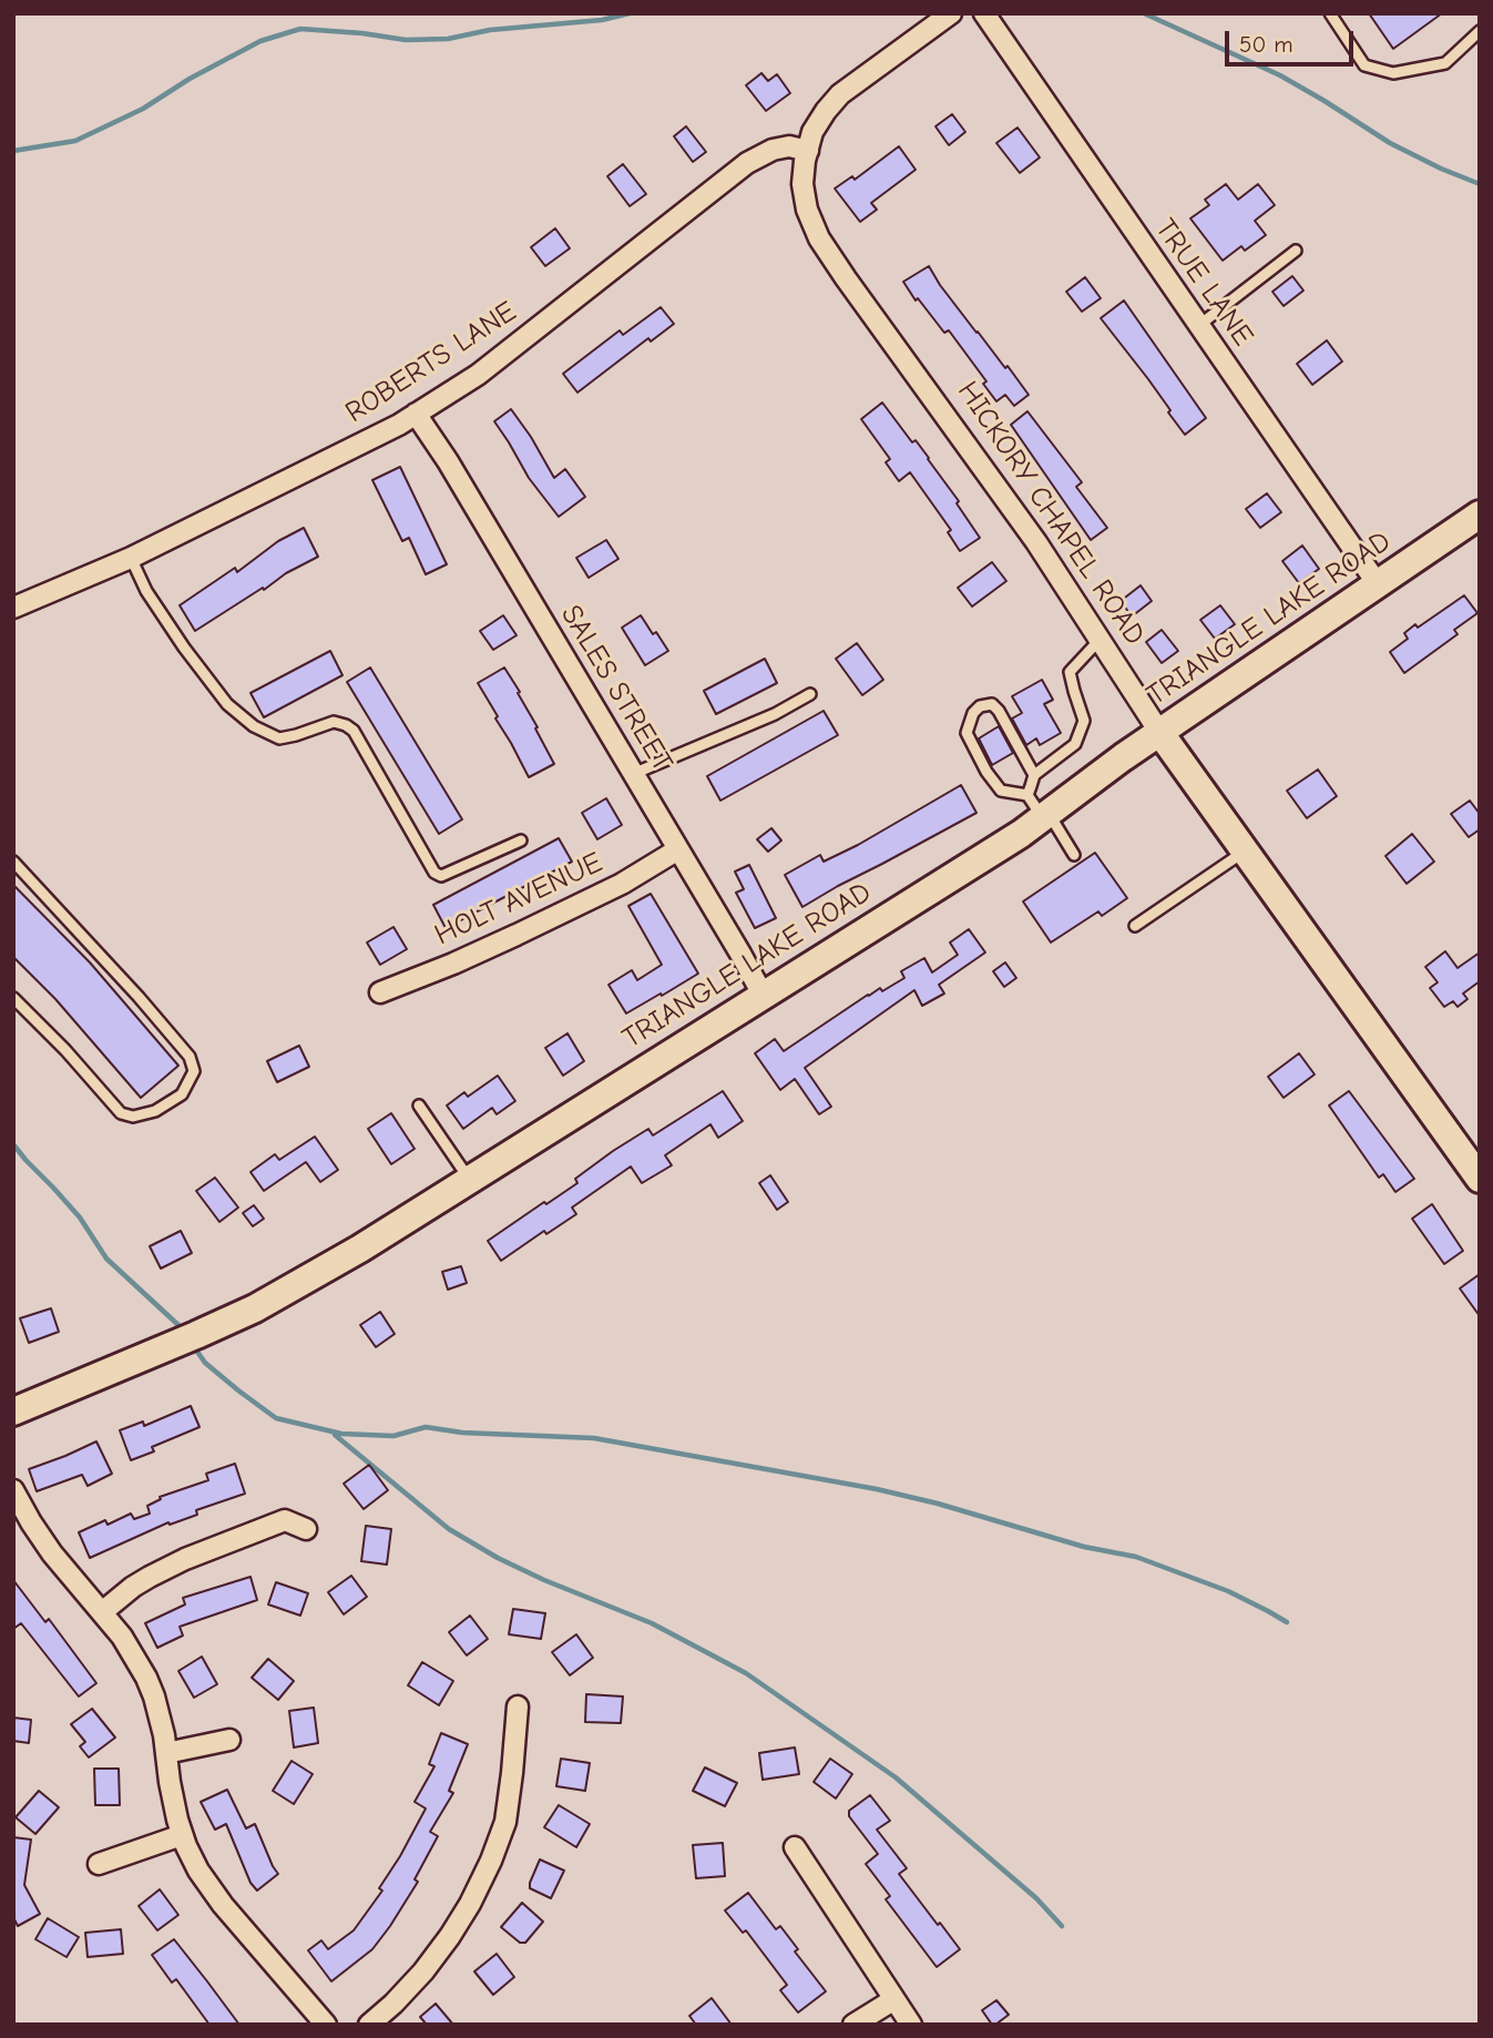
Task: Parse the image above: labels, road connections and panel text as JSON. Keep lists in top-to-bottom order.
{
  "streets": {
    "street": [
      "TRUE LANE",
      "ROBERTS LANE",
      "HICKORY CHAPEL ROAD",
      "TRIANGLE LAKE ROAD",
      "SALES STREET",
      "HOLT AVENUE"
    ]
  },
  "crossings": [
    ["TRUE LANE", "TRIANGLE LAKE ROAD"],
    ["ROBERTS LANE", "HICKORY CHAPEL ROAD"],
    ["ROBERTS LANE", "SALES STREET"],
    ["HICKORY CHAPEL ROAD", "TRIANGLE LAKE ROAD"],
    ["TRIANGLE LAKE ROAD", "SALES STREET"],
    ["SALES STREET", "HOLT AVENUE"]
  ],
  "scale_bar": "50 m"
}
